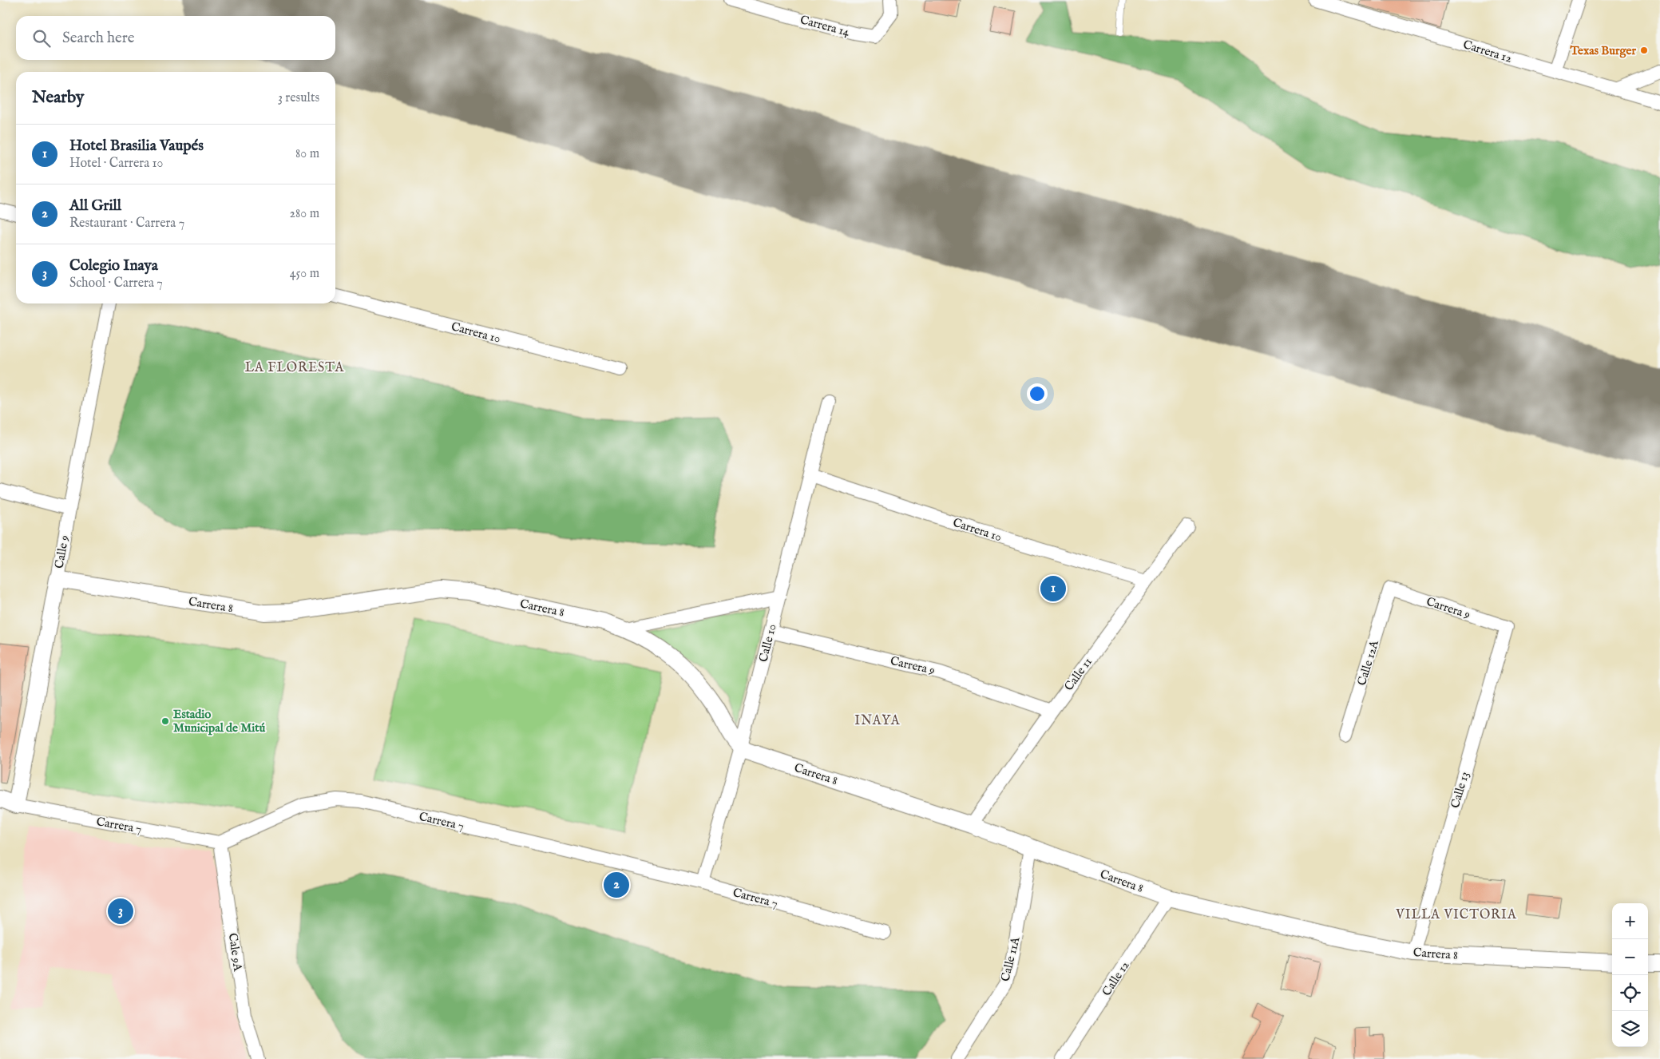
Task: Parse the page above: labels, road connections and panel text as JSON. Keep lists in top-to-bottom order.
{
  "streets": {
    "street": [
      "Carrera 14",
      "Carrera 12",
      "Carrera 10",
      "Calle 9",
      "Carrera 8",
      "Carrera 9",
      "Calle 10",
      "Calle 12A",
      "Calle 11",
      "Calle 13",
      "Carrera 7",
      "Cale 9A",
      "Calle 11A",
      "Calle 12"
    ]
  },
  "crossings": [
    ["Carrera 10", "Calle 10"],
    ["Carrera 10", "Calle 11"],
    ["Calle 9", "Carrera 8"],
    ["Calle 9", "Carrera 7"],
    ["Carrera 8", "Calle 10"],
    ["Carrera 8", "Calle 11"],
    ["Carrera 8", "Calle 13"],
    ["Carrera 8", "Calle 11A"],
    ["Carrera 8", "Calle 12"],
    ["Carrera 9", "Calle 10"],
    ["Carrera 9", "Calle 12A"],
    ["Carrera 9", "Calle 11"],
    ["Carrera 9", "Calle 13"],
    ["Calle 10", "Carrera 7"],
    ["Carrera 7", "Cale 9A"]
  ],
  "districts": ["LA FLORESTA", "INAYA", "VILLA VICTORIA"],
  "places": ["Texas Burger", "Estadio Municipal de Mitú"],
  "page": {
    "search": "Search here",
    "heading": ["Nearby", "3 results"],
    "list": [
      {
        "mark": "1",
        "name": "Hotel Brasilia Vaupés",
        "note": "Hotel · Carrera 10",
        "value": "80 m"
      },
      {
        "mark": "2",
        "name": "All Grill",
        "note": "Restaurant · Carrera 7",
        "value": "280 m"
      },
      {
        "mark": "3",
        "name": "Colegio Inaya",
        "note": "School · Carrera 7",
        "value": "450 m"
      }
    ],
    "pins": ["1", "2", "3"],
    "map_buttons": ["+", "−"]
  }
}
